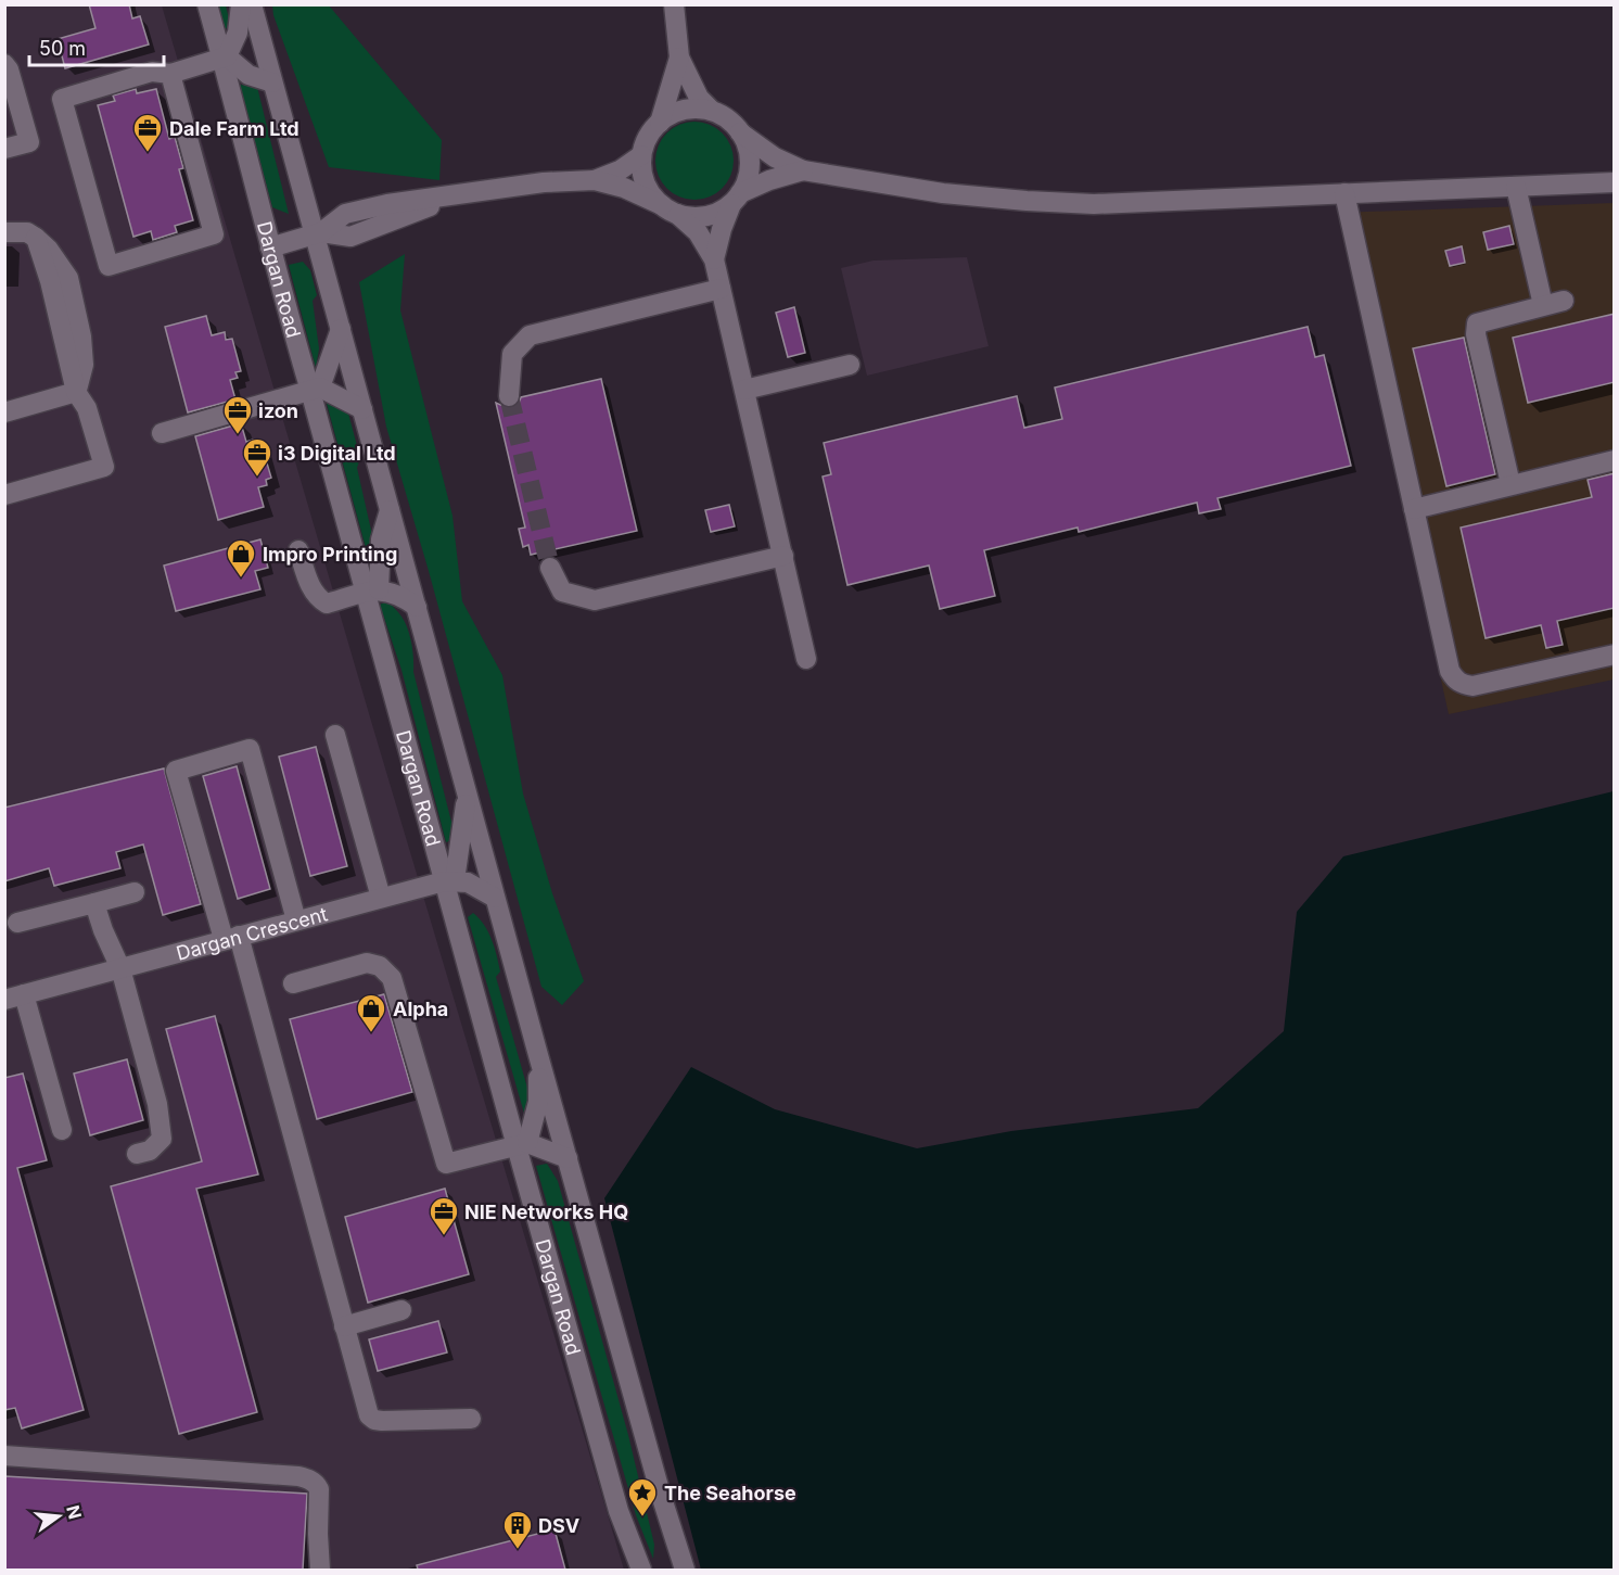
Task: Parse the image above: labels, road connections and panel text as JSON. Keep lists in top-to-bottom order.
{
  "streets": {
    "street": ["Dargan Road", "Dargan Crescent"]
  },
  "crossings": [
    ["Dargan Road", "Dargan Crescent"]
  ],
  "places": {
    "office": [
      "Dale Farm Ltd",
      "izon",
      "i3 Digital Ltd",
      "NIE Networks HQ"
    ],
    "shop": ["Impro Printing", "Alpha"],
    "place": ["The Seahorse"],
    "building": ["DSV"]
  },
  "scale_bar": "50 m",
  "north": "right"
}
